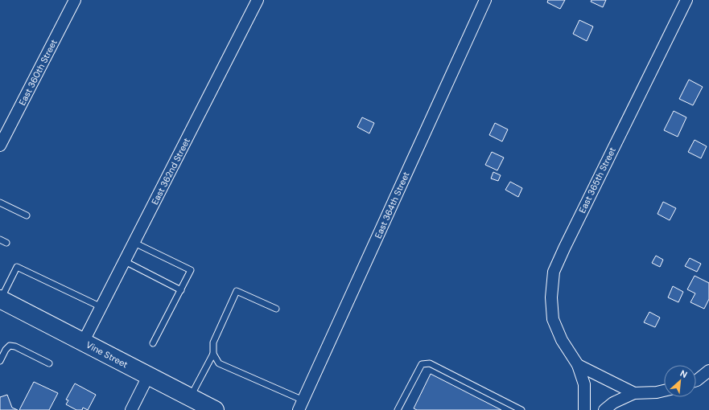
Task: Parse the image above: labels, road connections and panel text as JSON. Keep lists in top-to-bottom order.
{
  "streets": {
    "main road": ["Vine Street"],
    "street": [
      "East 360th Street",
      "East 362nd Street",
      "East 365th Street",
      "East 364th Street"
    ]
  },
  "crossings": [
    ["East 362nd Street", "Vine Street"]
  ],
  "north": "top right"
}
